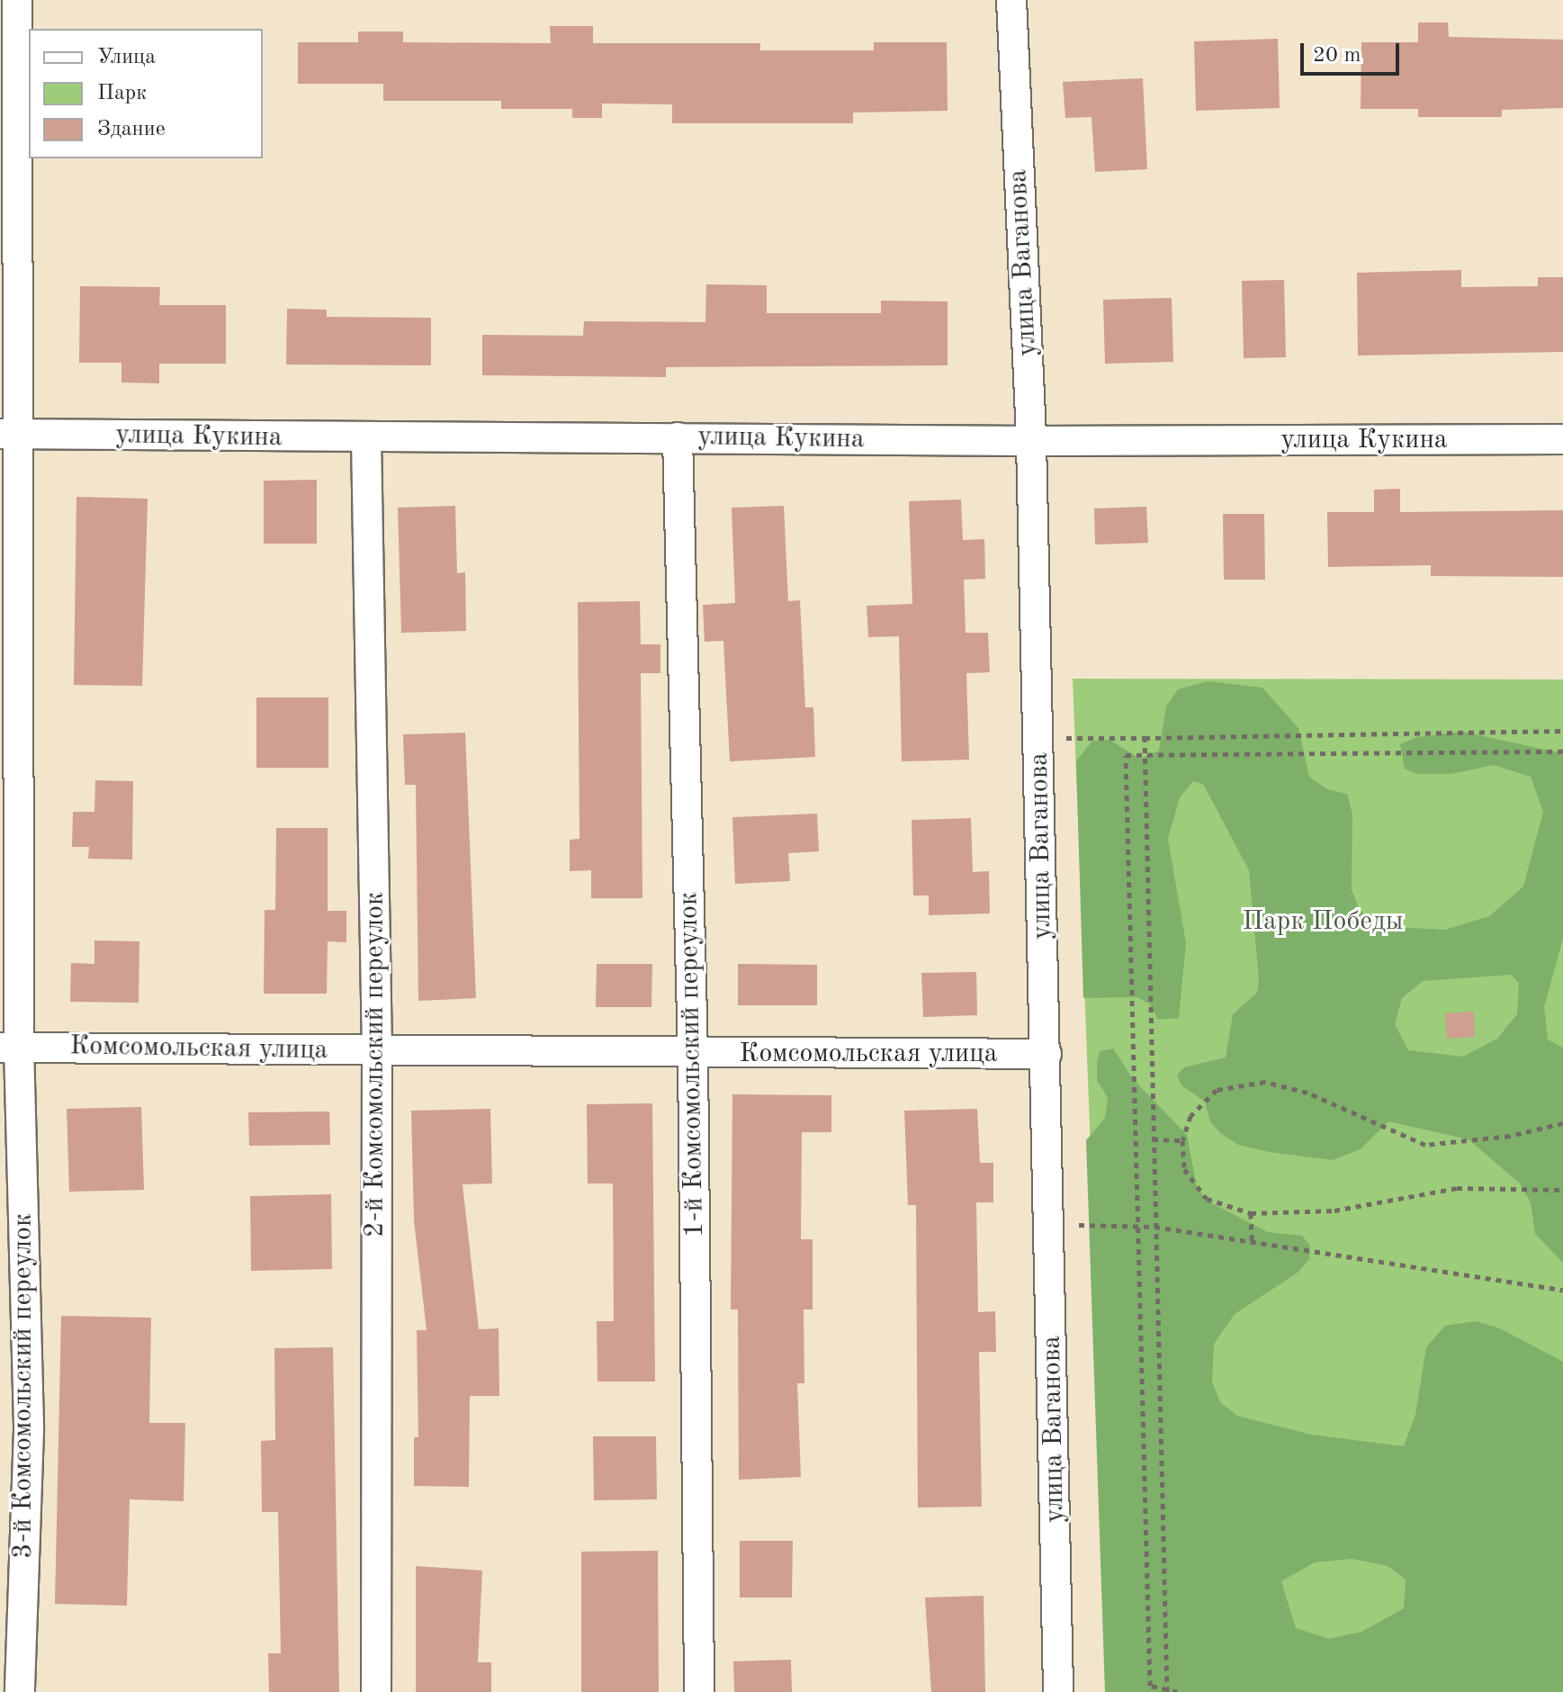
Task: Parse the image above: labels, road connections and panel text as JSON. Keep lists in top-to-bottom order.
{
  "streets": {
    "street": [
      "улица Ваганова",
      "улица Кукина",
      "Комсомольская улица",
      "2-й Комсомольский переулок",
      "1-й Комсомольский переулок",
      "3-й Комсомольский переулок"
    ]
  },
  "crossings": [
    ["улица Ваганова", "улица Кукина"],
    ["улица Ваганова", "Комсомольская улица"],
    ["улица Кукина", "2-й Комсомольский переулок"],
    ["улица Кукина", "1-й Комсомольский переулок"],
    ["улица Кукина", "3-й Комсомольский переулок"],
    ["Комсомольская улица", "2-й Комсомольский переулок"],
    ["Комсомольская улица", "1-й Комсомольский переулок"],
    ["Комсомольская улица", "3-й Комсомольский переулок"]
  ],
  "parks": ["Парк Победы"],
  "legend": ["Улица", "Парк", "Здание"],
  "scale_bar": "20 m"
}
